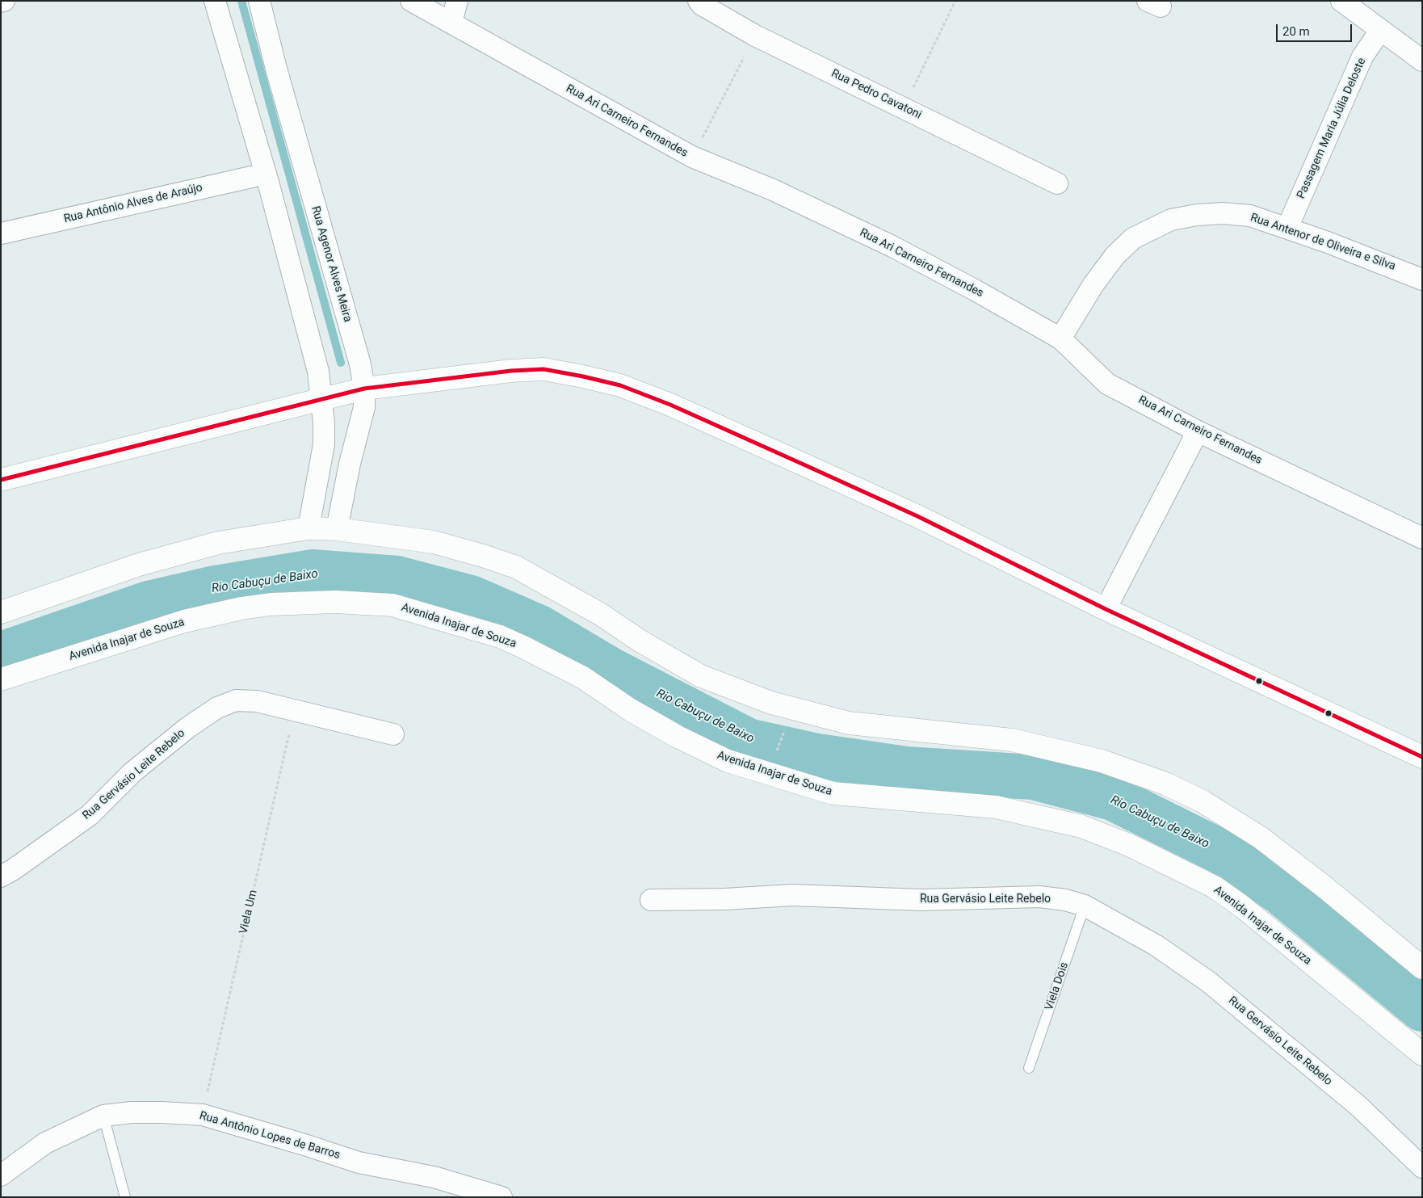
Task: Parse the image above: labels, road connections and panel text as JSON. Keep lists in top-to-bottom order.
{
  "streets": {
    "main road": ["Avenida Inajar de Souza"],
    "street": [
      "Rua Pedro Cavatoni",
      "Rua Ari Carneiro Fernandes",
      "Passagem Maria Júlia Deloste",
      "Rua Antônio Alves de Araújo",
      "Rua Antenor de Oliveira e Silva",
      "Rua Agenor Alves Meira",
      "Rua Gervásio Leite Rebelo",
      "Rua Antônio Lopes de Barros"
    ],
    "lane": ["Viela Dois"],
    "path": ["Viela Um"]
  },
  "crossings": [
    ["Rua Ari Carneiro Fernandes", "Rua Antenor de Oliveira e Silva"],
    ["Passagem Maria Júlia Deloste", "Rua Antenor de Oliveira e Silva"],
    ["Rua Gervásio Leite Rebelo", "Viela Um"],
    ["Rua Gervásio Leite Rebelo", "Viela Dois"],
    ["Viela Um", "Rua Antônio Lopes de Barros"]
  ],
  "water": ["Rio Cabuçu de Baixo"],
  "scale_bar": "20 m"
}
